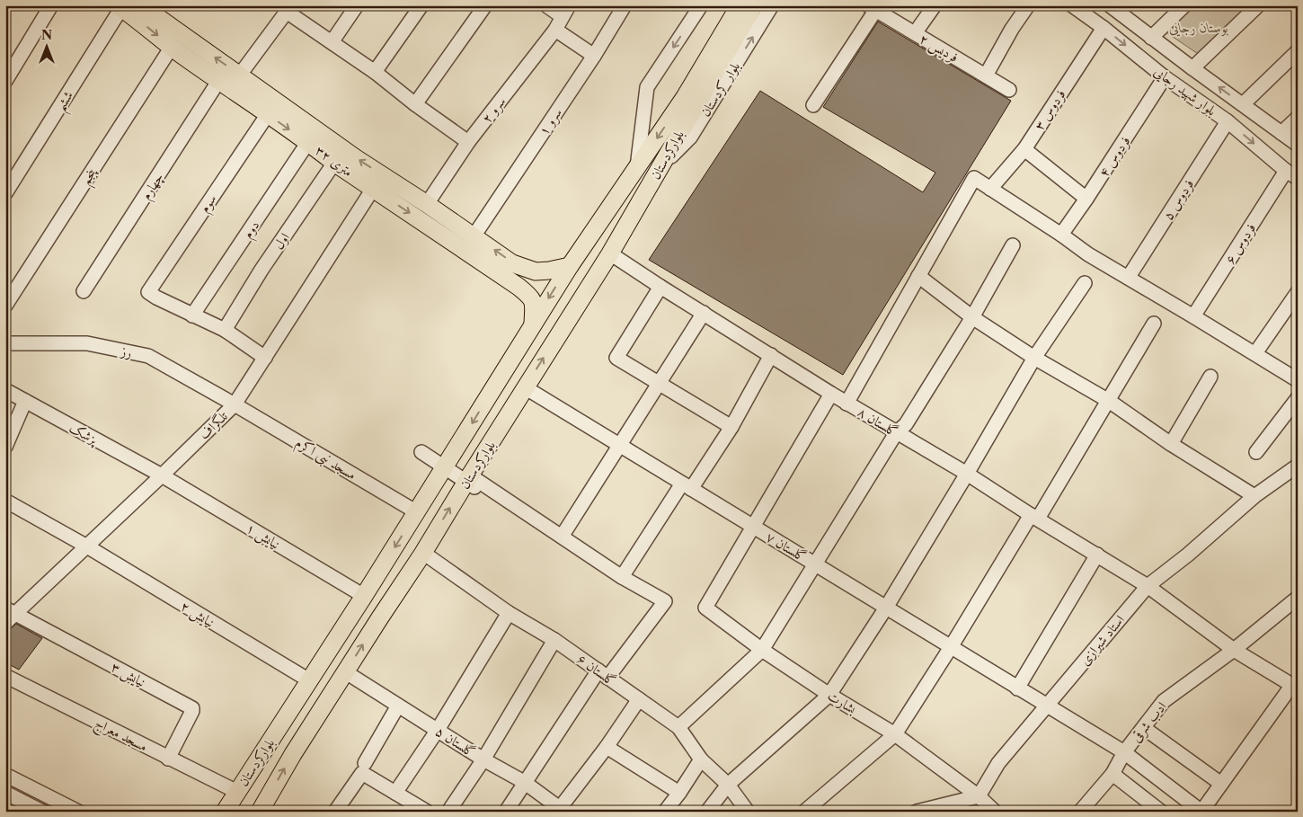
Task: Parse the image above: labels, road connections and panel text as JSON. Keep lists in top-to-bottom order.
{
  "streets": {
    "main road": ["بلوارکردستان", "۳۲ متری"],
    "street": [
      "فردیس ۲",
      "بلوار کردستان",
      "بلوار شهید رجایی",
      "ششم",
      "سرو ۲",
      "فردوس ۳",
      "سرو ۱",
      "فردوس ۴",
      "پنجم",
      "چهارم",
      "فردوس ۵",
      "سوم",
      "دوم",
      "اول",
      "فردوس ۶",
      "رز",
      "گلستان ۸",
      "تلگراف",
      "پزشک",
      "مسجد نبی اکرم",
      "نیایش ۱",
      "گلستان ۷",
      "نیایش ۲",
      "استاد شیرازی",
      "گلستان ۶",
      "نیایش ۳",
      "بشارت",
      "ادب شرقی",
      "مسجد معراج",
      "گلستان ۵"
    ]
  },
  "crossings": [
    ["بلوار کردستان", "بلوارکردستان"],
    ["بلوار شهید رجایی", "فردوس ۳"],
    ["بلوار شهید رجایی", "فردوس ۴"],
    ["بلوار شهید رجایی", "فردوس ۵"],
    ["بلوار شهید رجایی", "فردوس ۶"],
    ["ششم", "۳۲ متری"],
    ["سرو ۲", "۳۲ متری"],
    ["سرو ۱", "۳۲ متری"],
    ["بلوارکردستان", "۳۲ متری"],
    ["بلوارکردستان", "گلستان ۸"],
    ["بلوارکردستان", "مسجد نبی اکرم"],
    ["بلوارکردستان", "نیایش ۱"],
    ["بلوارکردستان", "گلستان ۷"],
    ["بلوارکردستان", "نیایش ۲"],
    ["بلوارکردستان", "گلستان ۶"],
    ["بلوارکردستان", "مسجد معراج"],
    ["بلوارکردستان", "گلستان ۵"],
    ["۳۲ متری", "پنجم"],
    ["۳۲ متری", "چهارم"],
    ["۳۲ متری", "سوم"],
    ["۳۲ متری", "دوم"],
    ["۳۲ متری", "اول"],
    ["۳۲ متری", "تلگراف"],
    ["سوم", "دوم"],
    ["رز", "تلگراف"],
    ["رز", "مسجد نبی اکرم"],
    ["گلستان ۸", "استاد شیرازی"],
    ["گلستان ۸", "ادب شرقی"],
    ["تلگراف", "پزشک"],
    ["تلگراف", "مسجد نبی اکرم"],
    ["تلگراف", "نیایش ۱"],
    ["تلگراف", "نیایش ۲"],
    ["تلگراف", "نیایش ۳"],
    ["پزشک", "نیایش ۱"],
    ["گلستان ۷", "استاد شیرازی"],
    ["گلستان ۷", "بشارت"],
    ["گلستان ۷", "ادب شرقی"],
    ["استاد شیرازی", "بشارت"],
    ["نیایش ۳", "مسجد معراج"]
  ],
  "parks": ["بوستان رجایی"],
  "north": "top"
}
